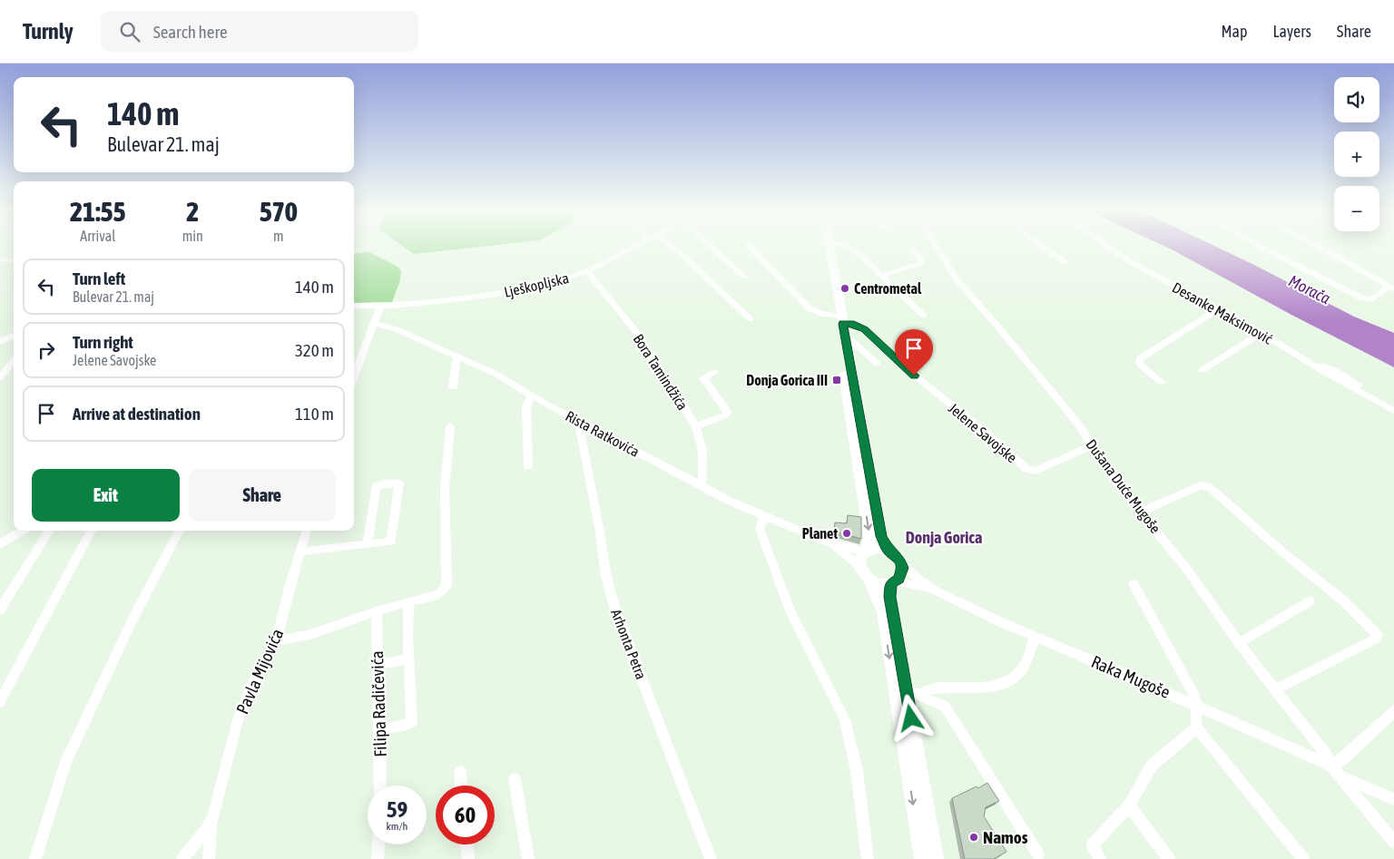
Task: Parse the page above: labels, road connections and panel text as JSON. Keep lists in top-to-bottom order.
{
  "streets": {
    "street": [
      "Lješkopljska",
      "Desanke Maksimović",
      "Bora Tamindžića",
      "Jelene Savojske",
      "Rista Ratkovića",
      "Dušana Duće Mugoše",
      "Arhonta Petra",
      "Pavla Mijovića",
      "Raka Mugoše",
      "Filipa Radičevića"
    ]
  },
  "crossings": [
    ["Lješkopljska", "Bora Tamindžića"],
    ["Bora Tamindžića", "Rista Ratkovića"],
    ["Jelene Savojske", "Dušana Duće Mugoše"],
    ["Rista Ratkovića", "Arhonta Petra"],
    ["Rista Ratkovića", "Raka Mugoše"],
    ["Dušana Duće Mugoše", "Raka Mugoše"]
  ],
  "districts": ["Donja Gorica"],
  "water": ["Morača"],
  "places": {
    "other": ["Centrometal", "Planet", "Namos"],
    "transit": ["Donja Gorica III"]
  },
  "page": {
    "header": "Turnly",
    "search": "Search here",
    "nav": ["Map", "Layers", "Share"],
    "map_buttons": ["+", "−"],
    "turn": ["140 m", "Bulevar 21. maj"],
    "eta": [
      "21:55",
      "Arrival",
      "2",
      "min",
      "570",
      "m"
    ],
    "list": [
      {
        "name": "Turn left",
        "note": "Bulevar 21. maj",
        "value": "140 m"
      },
      {
        "name": "Turn right",
        "note": "Jelene Savojske",
        "value": "320 m"
      },
      {
        "name": "Arrive at destination",
        "value": "110 m"
      }
    ],
    "buttons": ["Exit", "Share"],
    "speed": "59 km/h",
    "limit": "60"
  }
}
